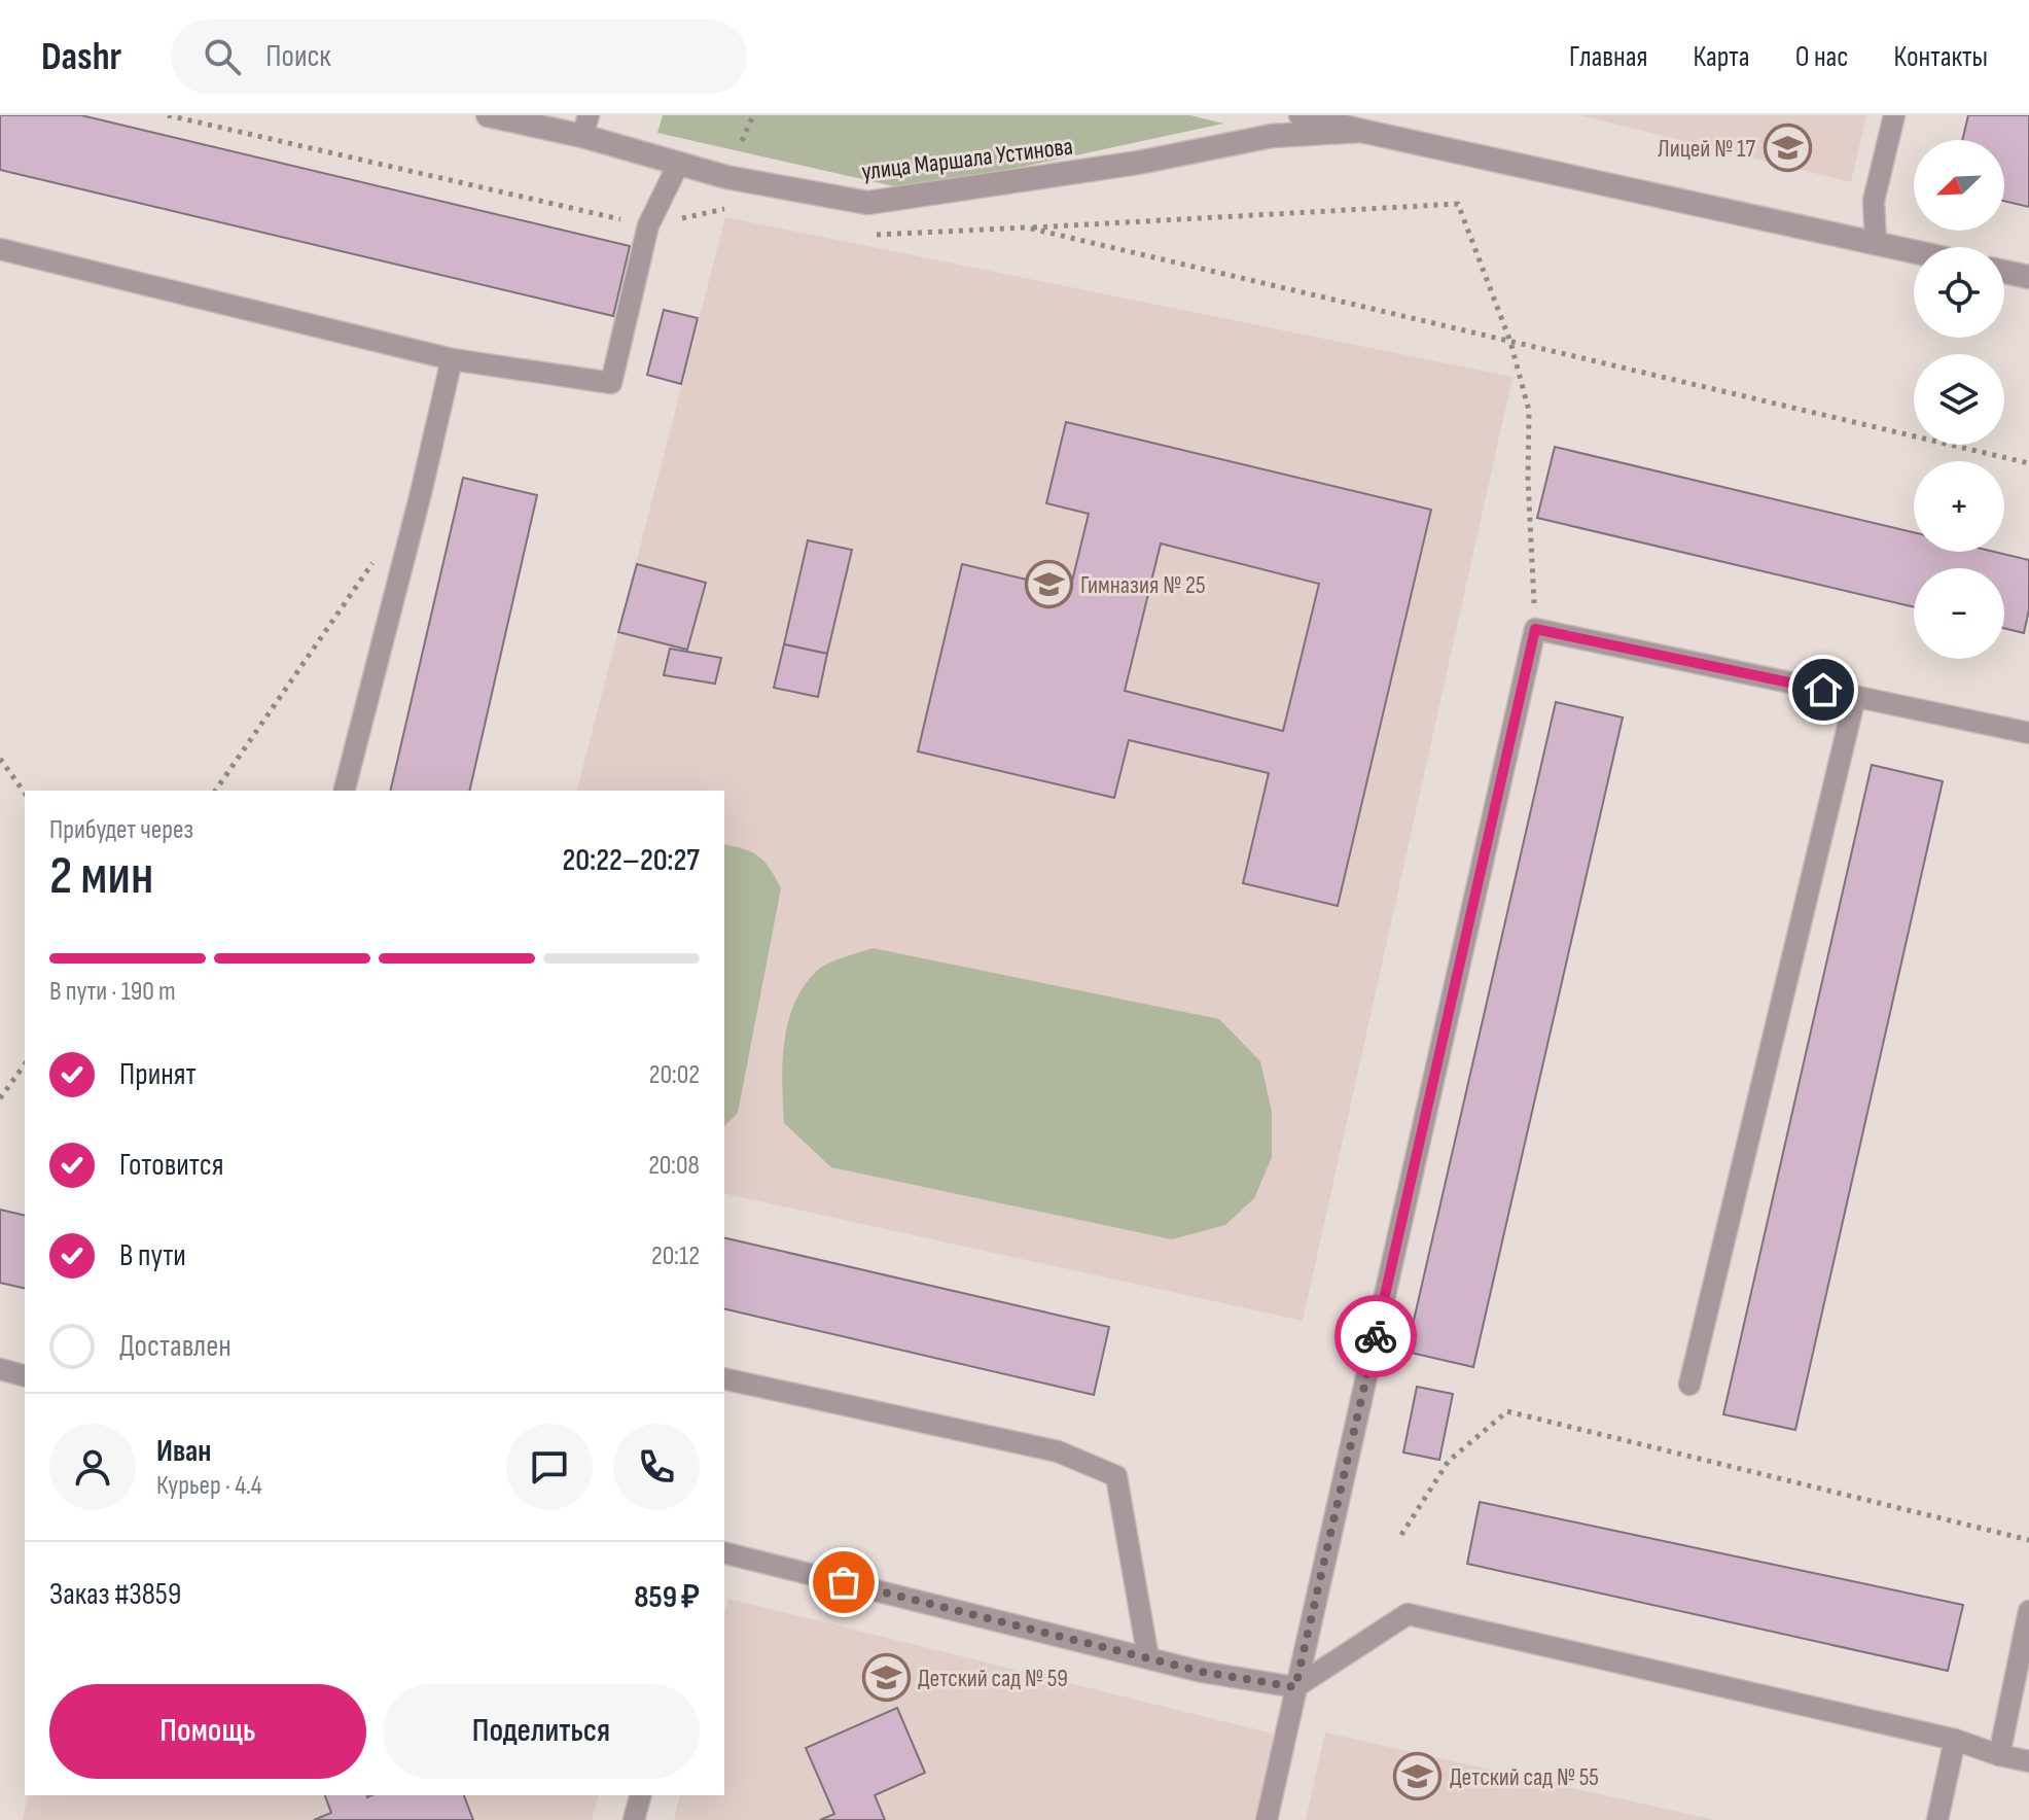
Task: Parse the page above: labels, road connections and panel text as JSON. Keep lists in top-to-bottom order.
{
  "streets": {
    "street": ["улица Маршала Устинова"]
  },
  "places": {
    "school or university": [
      "Лицей № 17",
      "Гимназия № 25",
      "Детский сад № 59",
      "Детский сад № 55"
    ]
  },
  "north": "bottom left",
  "page": {
    "header": "Dashr",
    "search": "Поиск",
    "nav": [
      "Главная",
      "Карта",
      "О нас",
      "Контакты"
    ],
    "map_buttons": ["+", "−"],
    "heading": ["2 мин", "Прибудет через", "20:22–20:27"],
    "panel": [
      "Иван",
      "Курьер · 4.4",
      "Заказ #3859",
      "859 ₽"
    ],
    "bar": "В пути · 190 m",
    "list": [
      ["Принят", "20:02"],
      ["Готовится", "20:08"],
      ["В пути", "20:12"],
      "Доставлен"
    ],
    "buttons": ["Помощь", "Поделиться"]
  }
}
